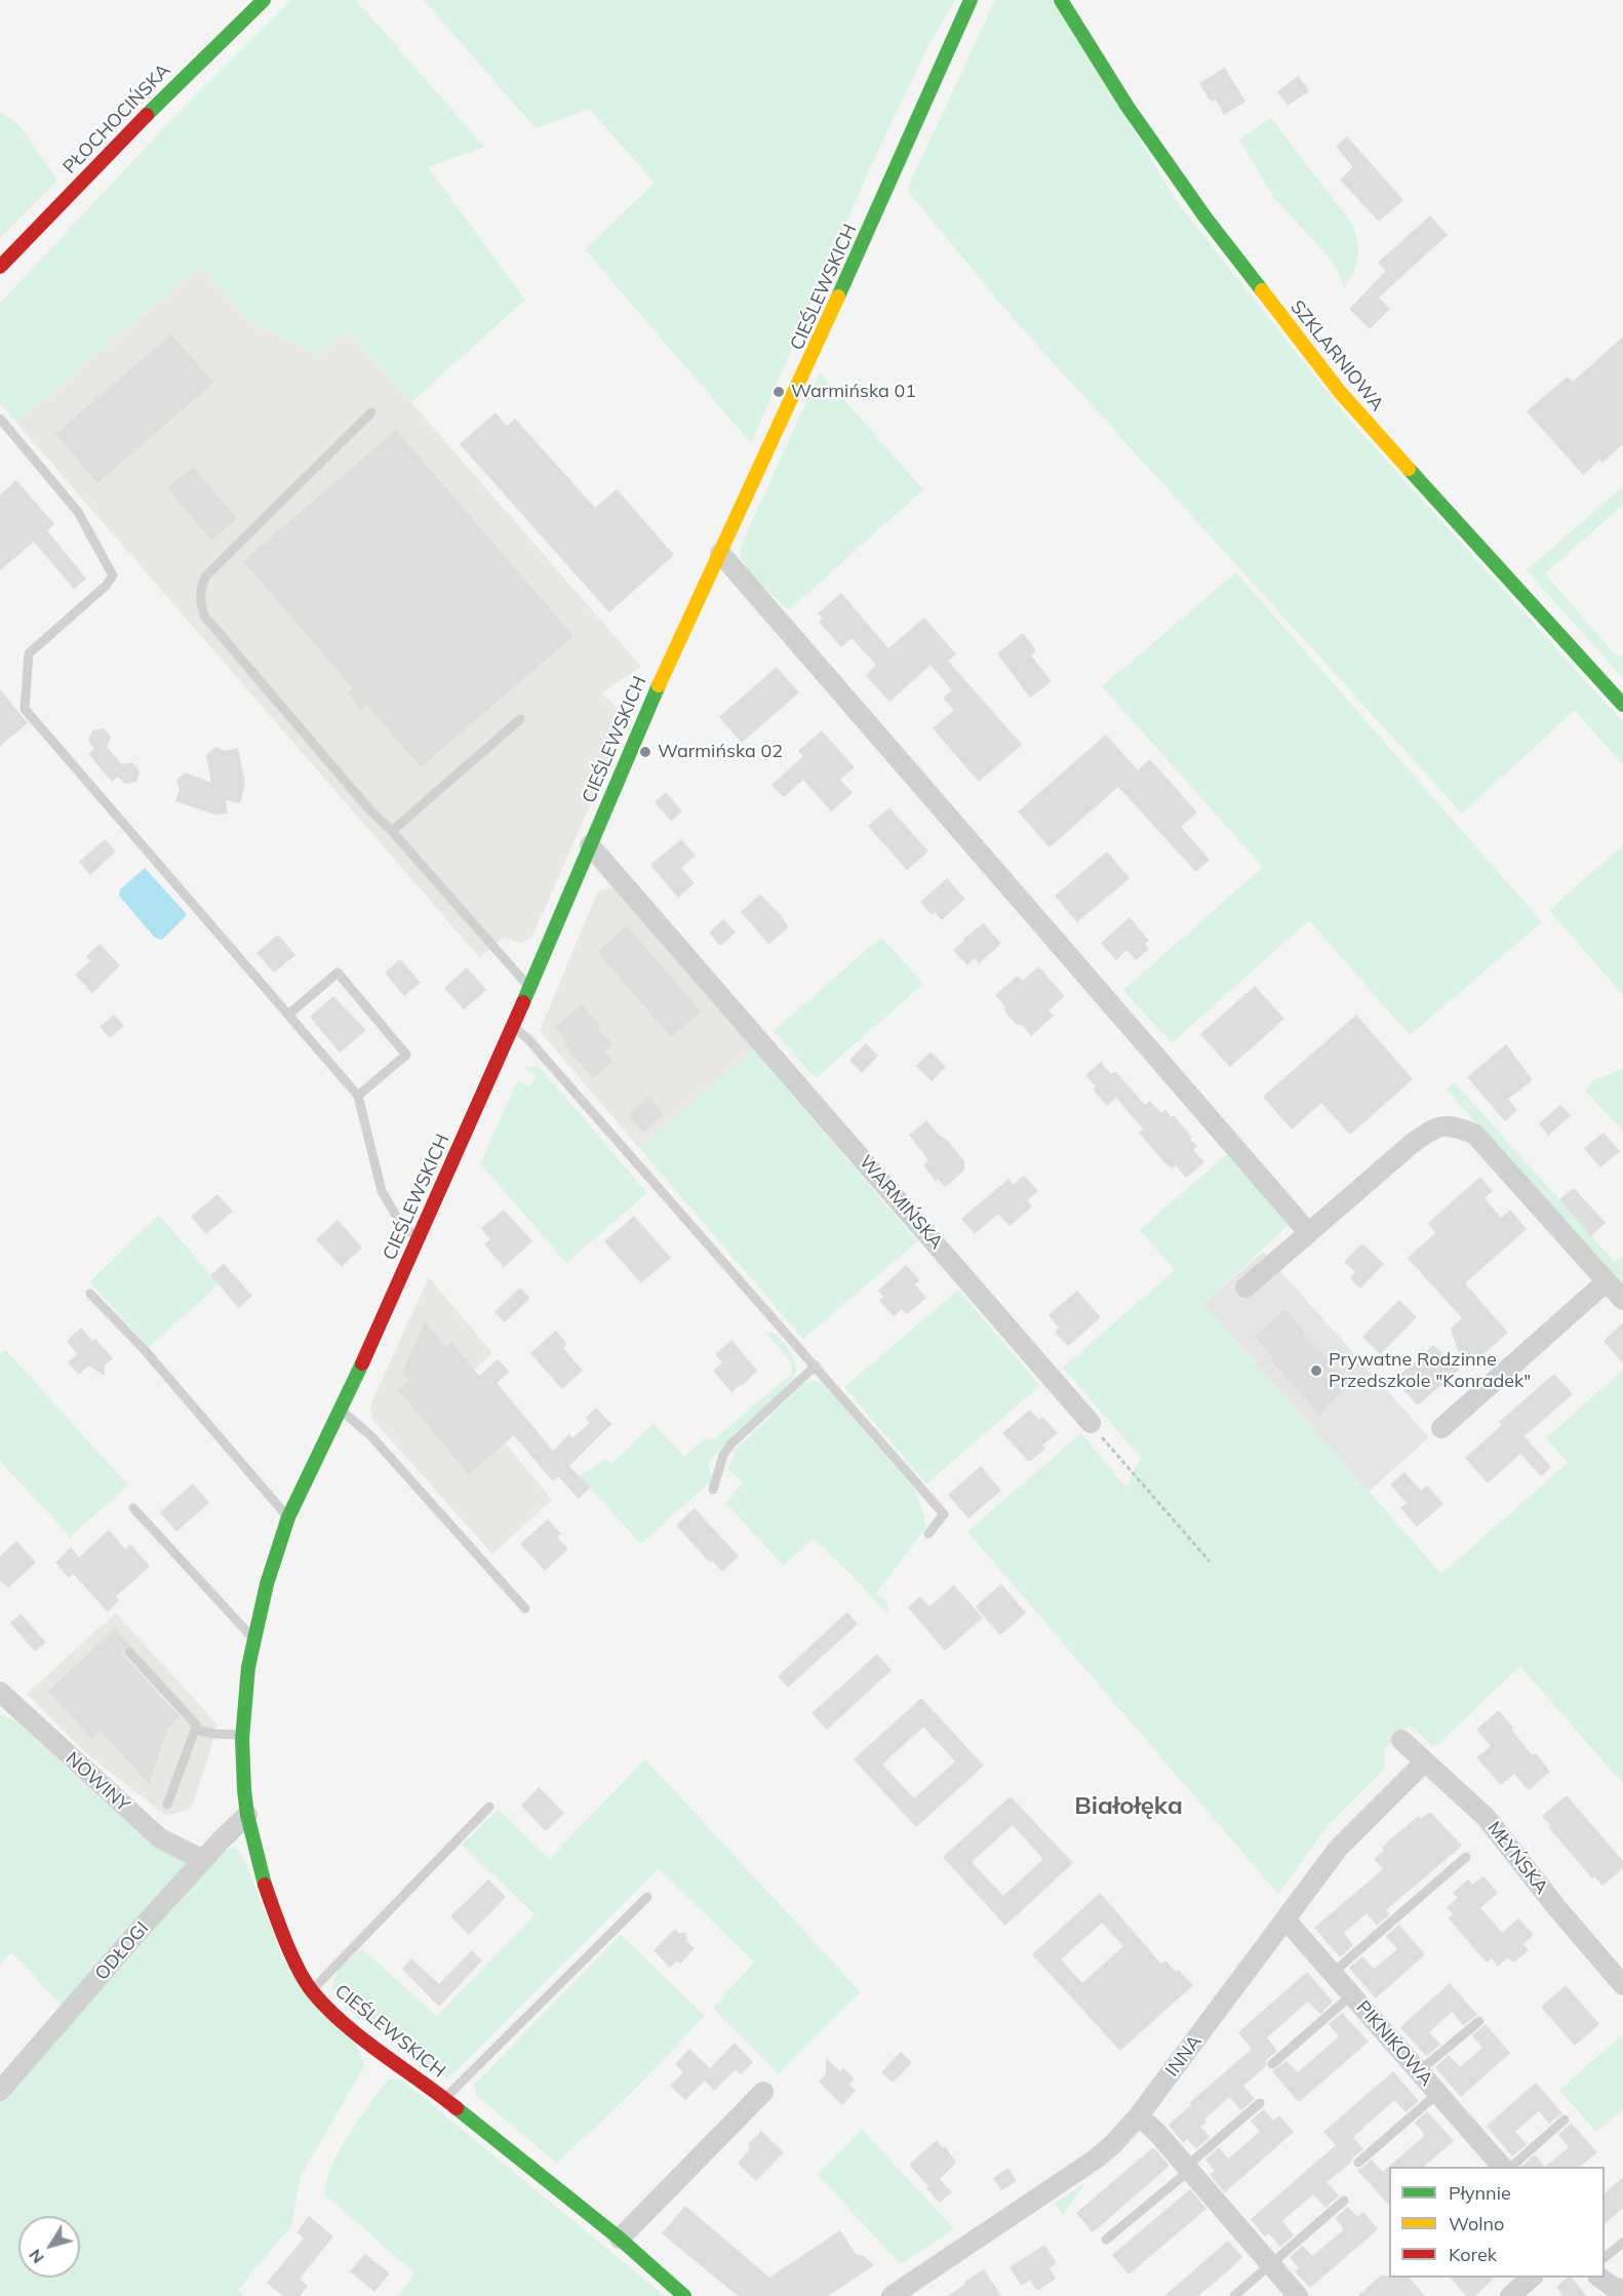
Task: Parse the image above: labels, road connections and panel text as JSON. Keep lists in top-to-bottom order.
{
  "streets": {
    "street": [
      "PŁOCHOCIŃSKA",
      "CIEŚLEWSKICH",
      "SZKLARNIOWA",
      "WARMIŃSKA",
      "NOWINY",
      "MŁYŃSKA",
      "ODŁOGI",
      "PIKNIKOWA",
      "INNA"
    ]
  },
  "crossings": [
    ["CIEŚLEWSKICH", "WARMIŃSKA"],
    ["CIEŚLEWSKICH", "ODŁOGI"],
    ["NOWINY", "ODŁOGI"],
    ["MŁYŃSKA", "INNA"],
    ["PIKNIKOWA", "INNA"]
  ],
  "districts": ["Białołęka"],
  "places": ["Warmińska 01", "Warmińska 02", "Prywatne Rodzinne Przedszkole \"Konradek\""],
  "legend": ["Płynnie", "Wolno", "Korek"],
  "north": "bottom left"
}
